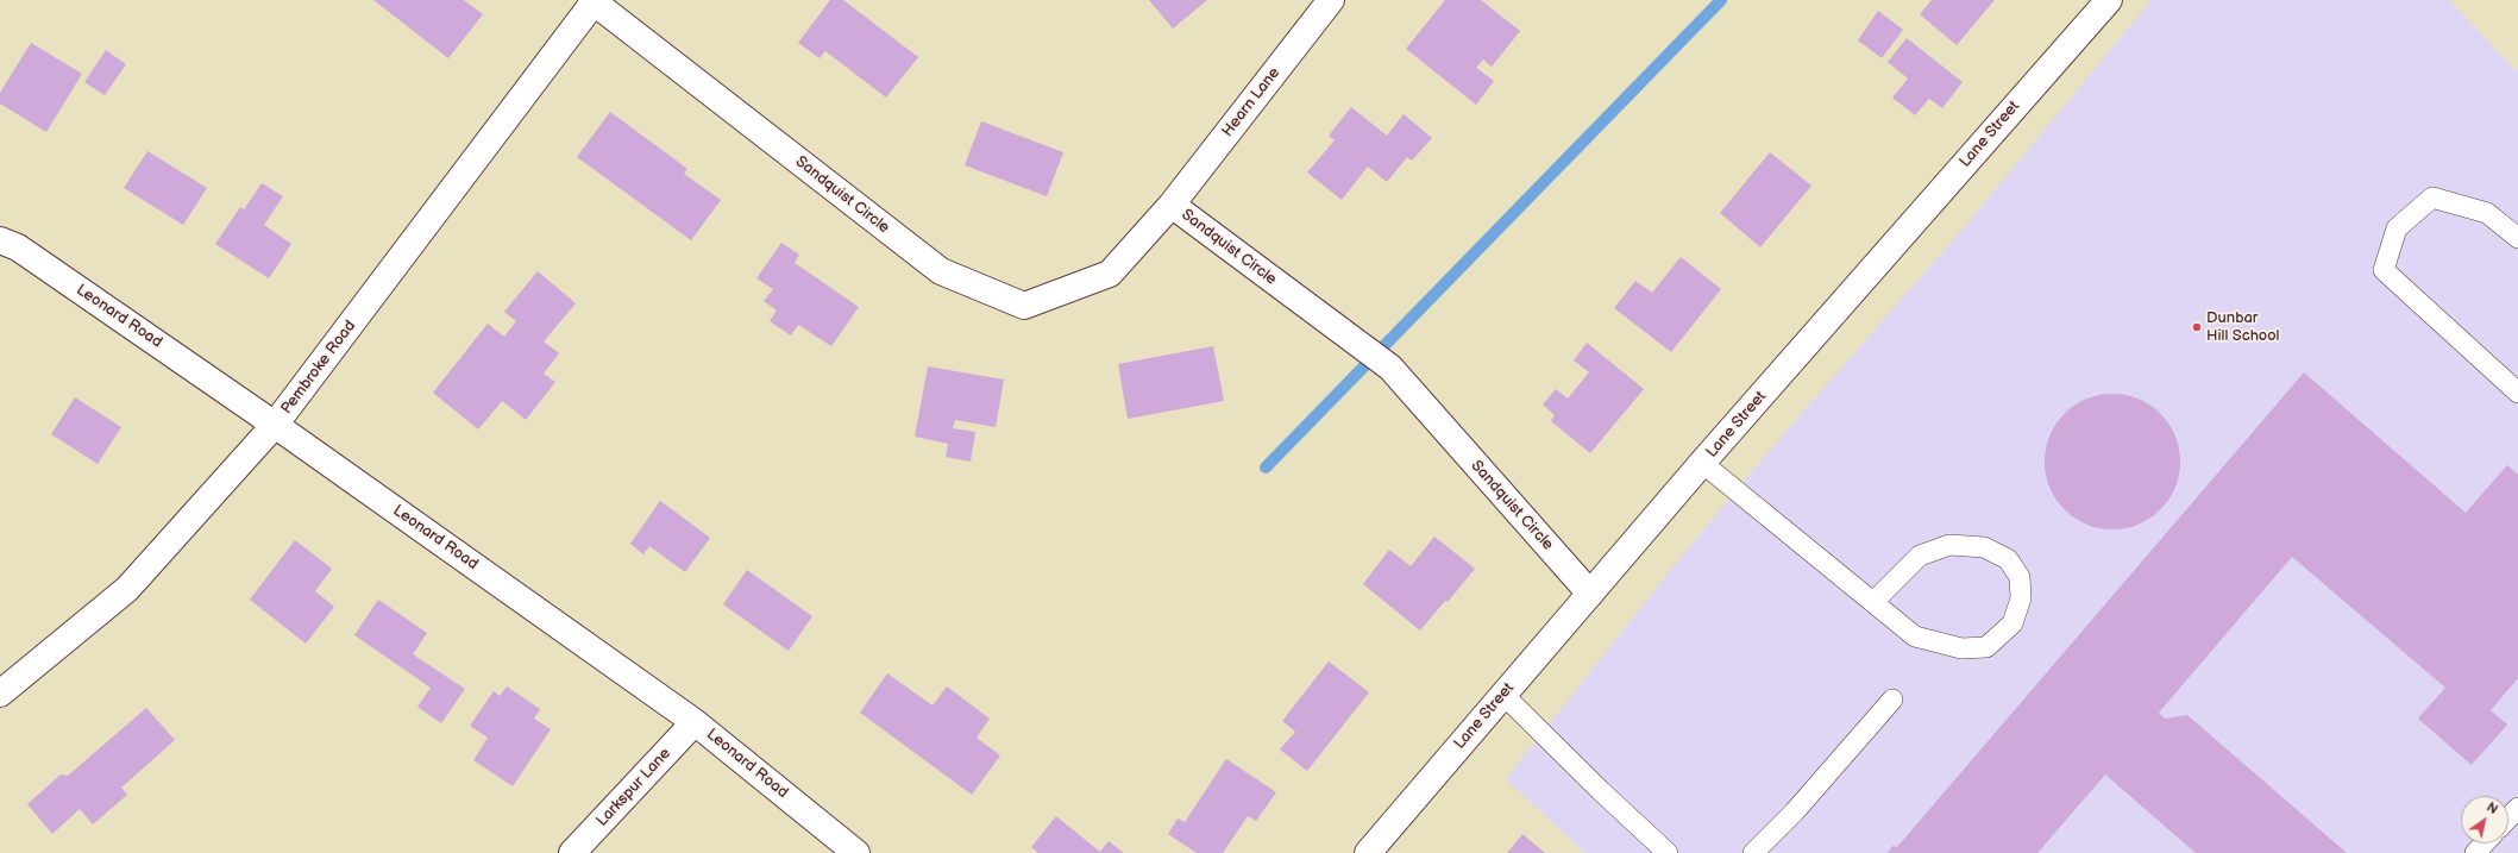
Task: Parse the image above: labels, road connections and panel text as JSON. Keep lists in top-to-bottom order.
{
  "streets": {
    "street": [
      "Hearn Lane",
      "Lane Street",
      "Sandquist Circle",
      "Leonard Road",
      "Pembroke Road",
      "Larkspur Lane"
    ]
  },
  "crossings": [
    ["Hearn Lane", "Sandquist Circle"],
    ["Lane Street", "Sandquist Circle"],
    ["Sandquist Circle", "Pembroke Road"],
    ["Leonard Road", "Pembroke Road"],
    ["Leonard Road", "Larkspur Lane"]
  ],
  "places": ["Dunbar Hill School"],
  "north": "top right"
}
